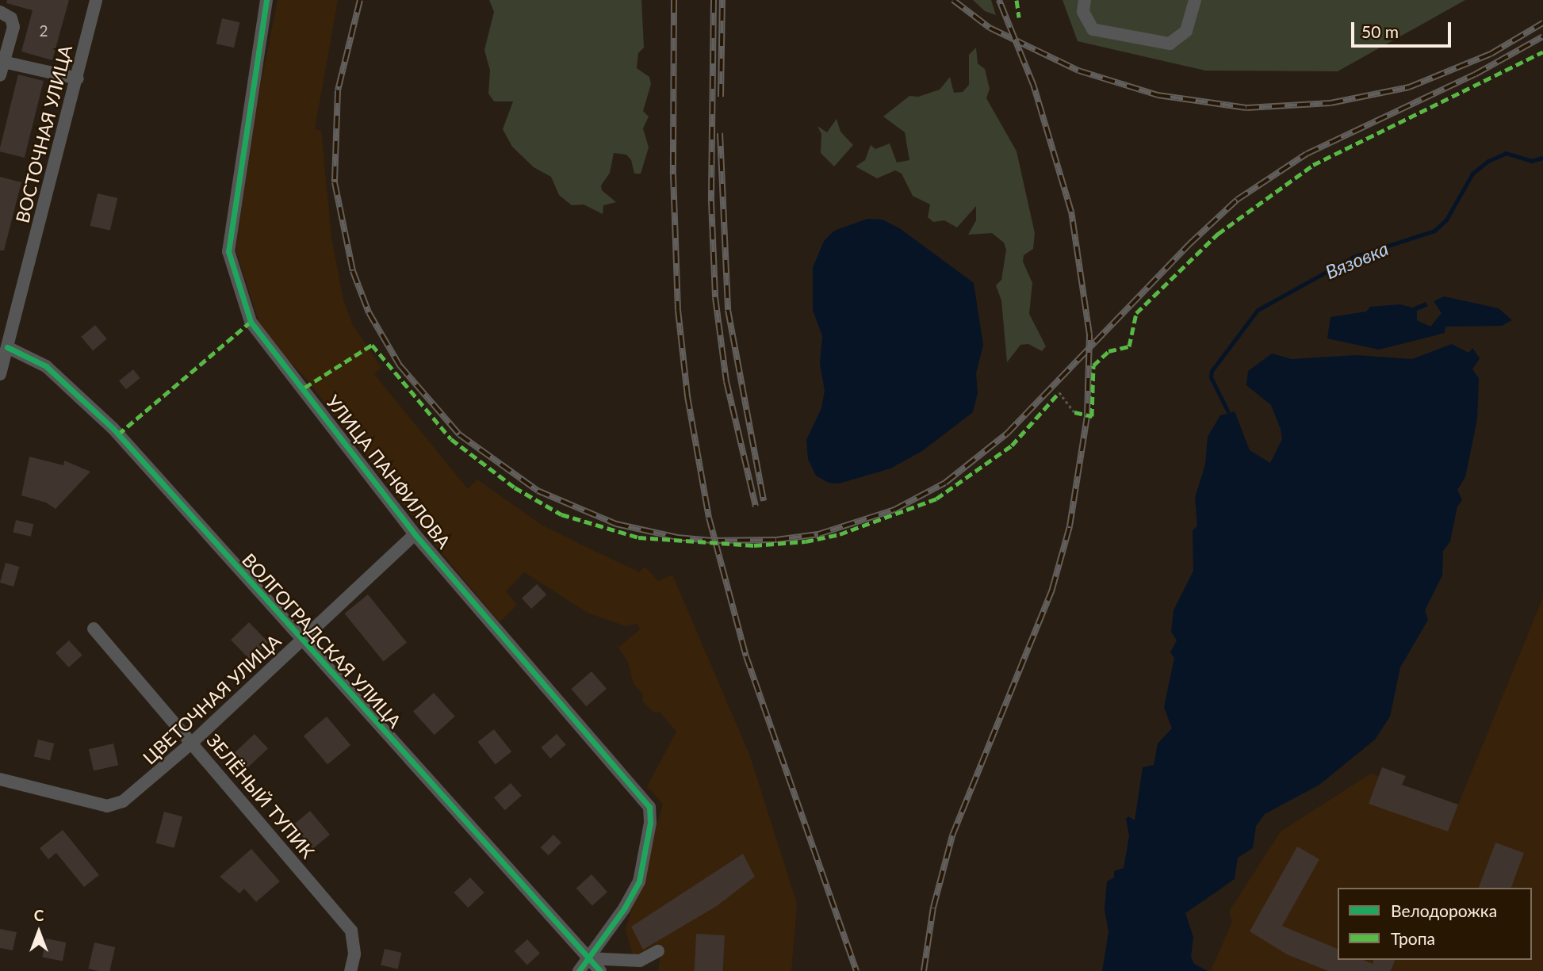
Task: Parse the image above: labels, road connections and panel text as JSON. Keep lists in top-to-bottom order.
{
  "streets": {
    "street": [
      "ВОСТОЧНАЯ УЛИЦА",
      "УЛИЦА ПАНФИЛОВА",
      "ВОЛГОГРАДСКАЯ УЛИЦА",
      "ЦВЕТОЧНАЯ УЛИЦА",
      "ЗЕЛЁНЫЙ ТУПИК"
    ]
  },
  "crossings": [
    ["ВОСТОЧНАЯ УЛИЦА", "ВОЛГОГРАДСКАЯ УЛИЦА"],
    ["УЛИЦА ПАНФИЛОВА", "ВОЛГОГРАДСКАЯ УЛИЦА"],
    ["УЛИЦА ПАНФИЛОВА", "ЦВЕТОЧНАЯ УЛИЦА"],
    ["ВОЛГОГРАДСКАЯ УЛИЦА", "ЦВЕТОЧНАЯ УЛИЦА"],
    ["ЦВЕТОЧНАЯ УЛИЦА", "ЗЕЛЁНЫЙ ТУПИК"]
  ],
  "water": ["Вязовка"],
  "house_numbers": ["2"],
  "legend": ["Велодорожка", "Тропа"],
  "scale_bar": "50 m",
  "north": "top"
}
